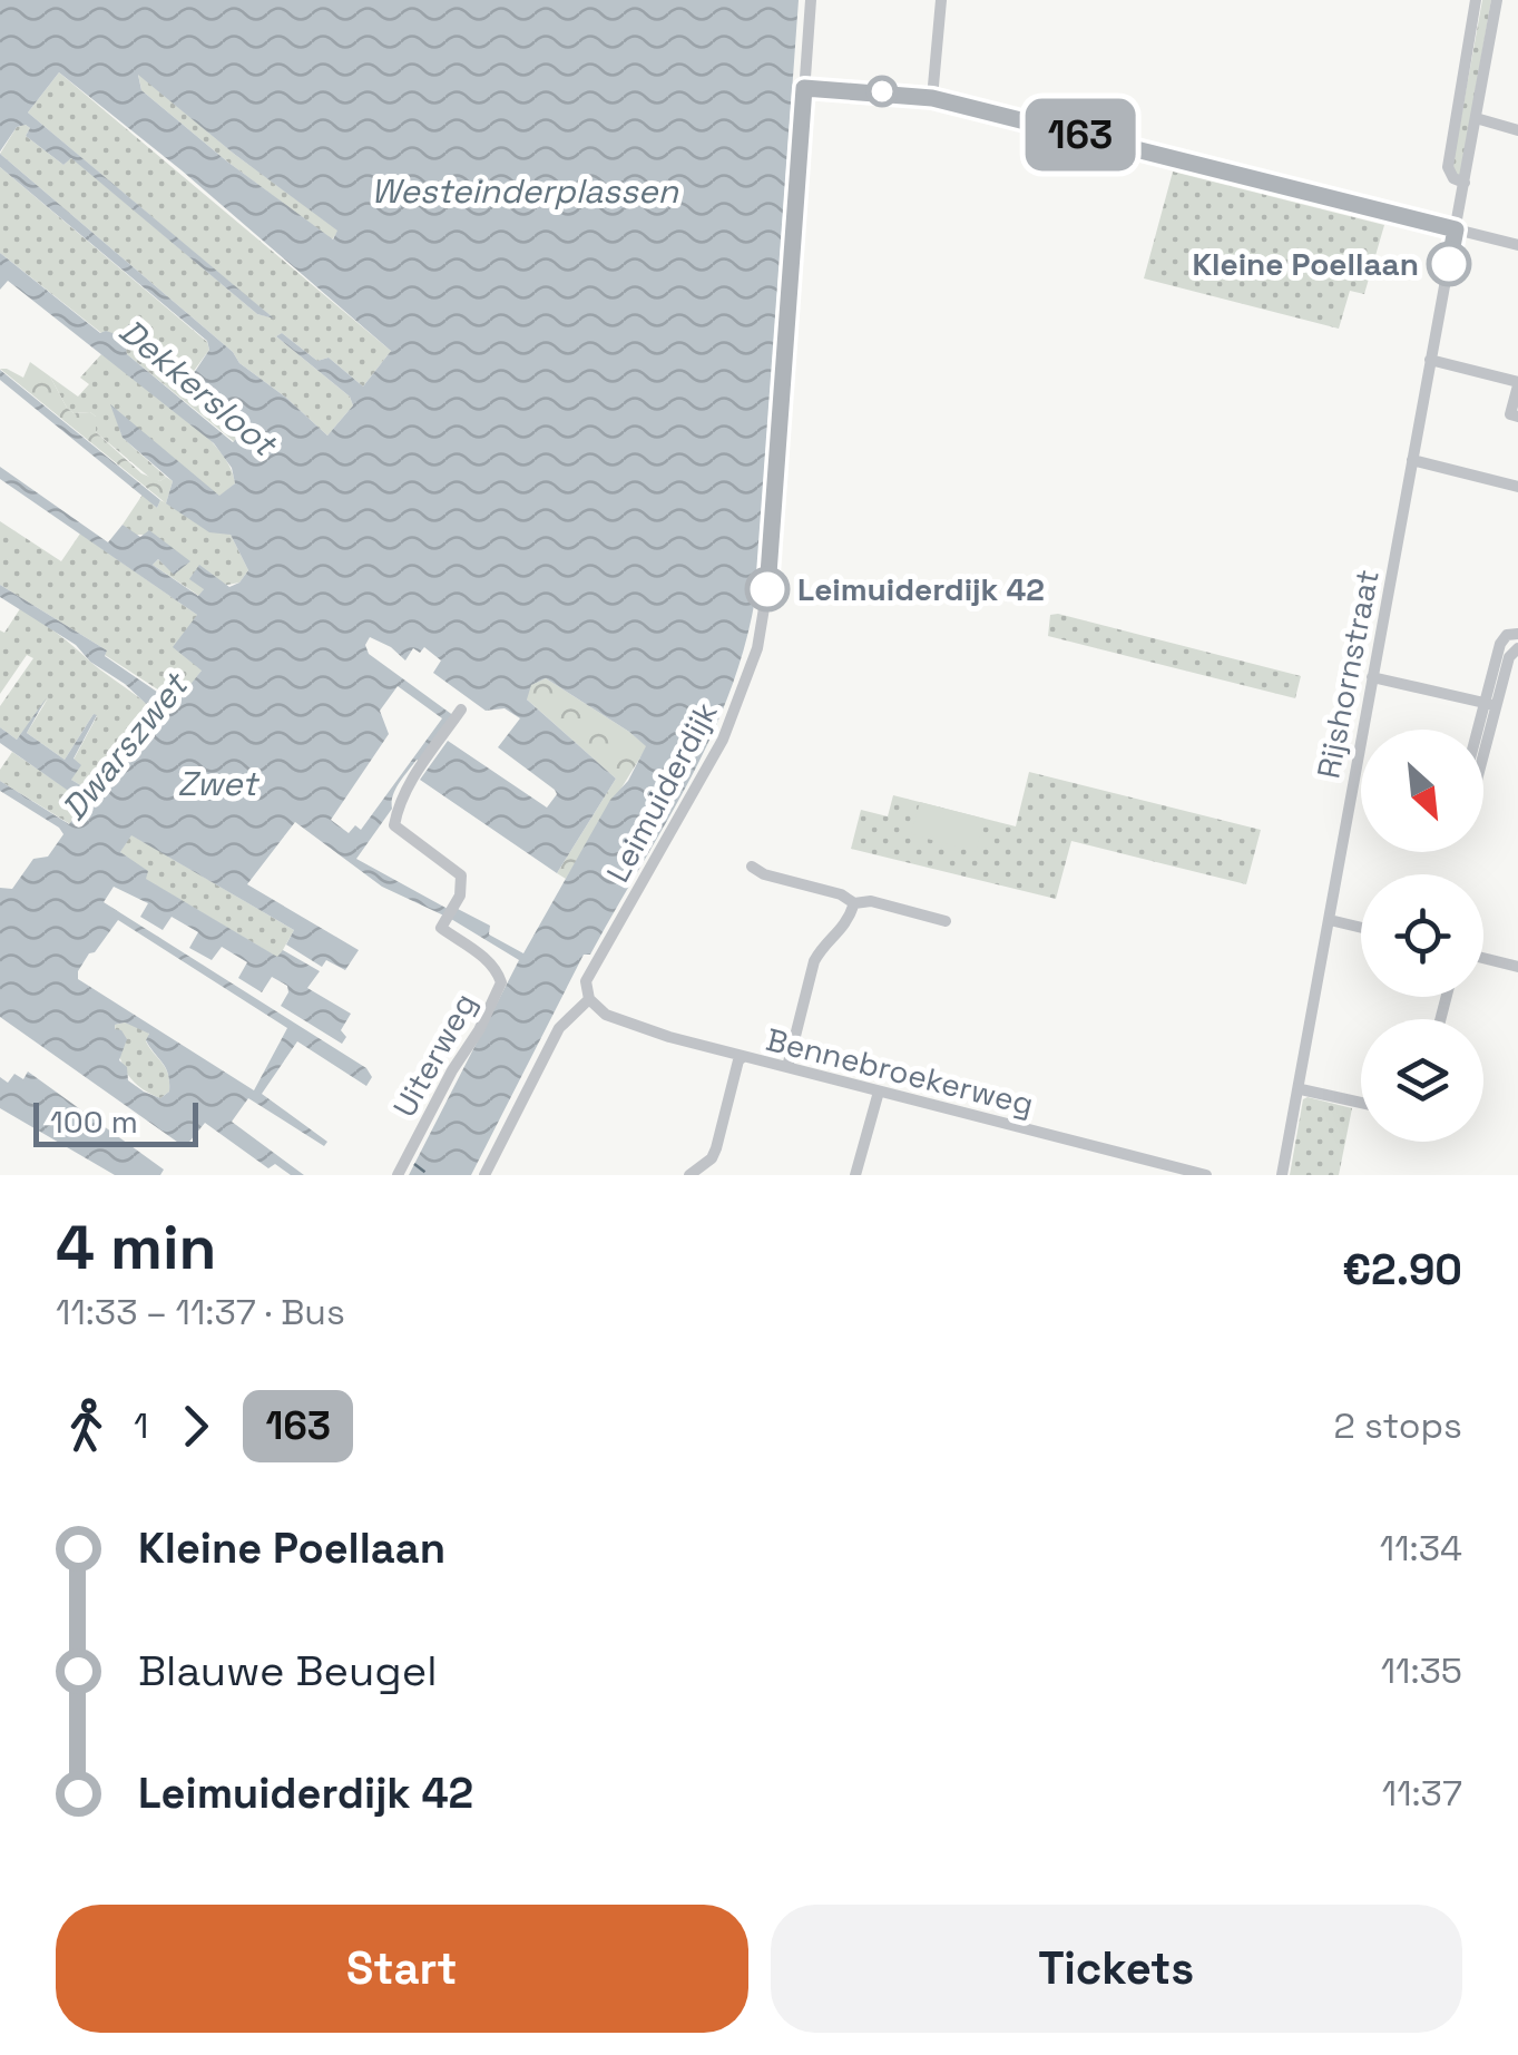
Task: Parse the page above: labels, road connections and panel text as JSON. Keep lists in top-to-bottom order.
{
  "streets": {
    "street": [
      "Rijshornstraat",
      "Leimuiderdijk",
      "Uiterweg",
      "Bennebroekerweg"
    ]
  },
  "crossings": [
    ["Leimuiderdijk", "Bennebroekerweg"]
  ],
  "water": [
    "Westeinderplassen",
    "Dekkersloot",
    "Dwarszwet",
    "Zwet"
  ],
  "places": ["Kleine Poellaan", "Leimuiderdijk 42"],
  "lines": ["bus line 163"],
  "scale_bar": "100 m",
  "north": "bottom right",
  "page": {
    "on_map": "163",
    "scale": "100 m",
    "heading": ["4 min", "11:33 – 11:37 · Bus", "€2.90"],
    "legs": ["1", "163", "2 stops"],
    "list": [
      {
        "name": "Kleine Poellaan",
        "value": "11:34"
      },
      {
        "name": "Blauwe Beugel",
        "value": "11:35"
      },
      {
        "name": "Leimuiderdijk 42",
        "value": "11:37"
      }
    ],
    "buttons": ["Start", "Tickets"]
  }
}
